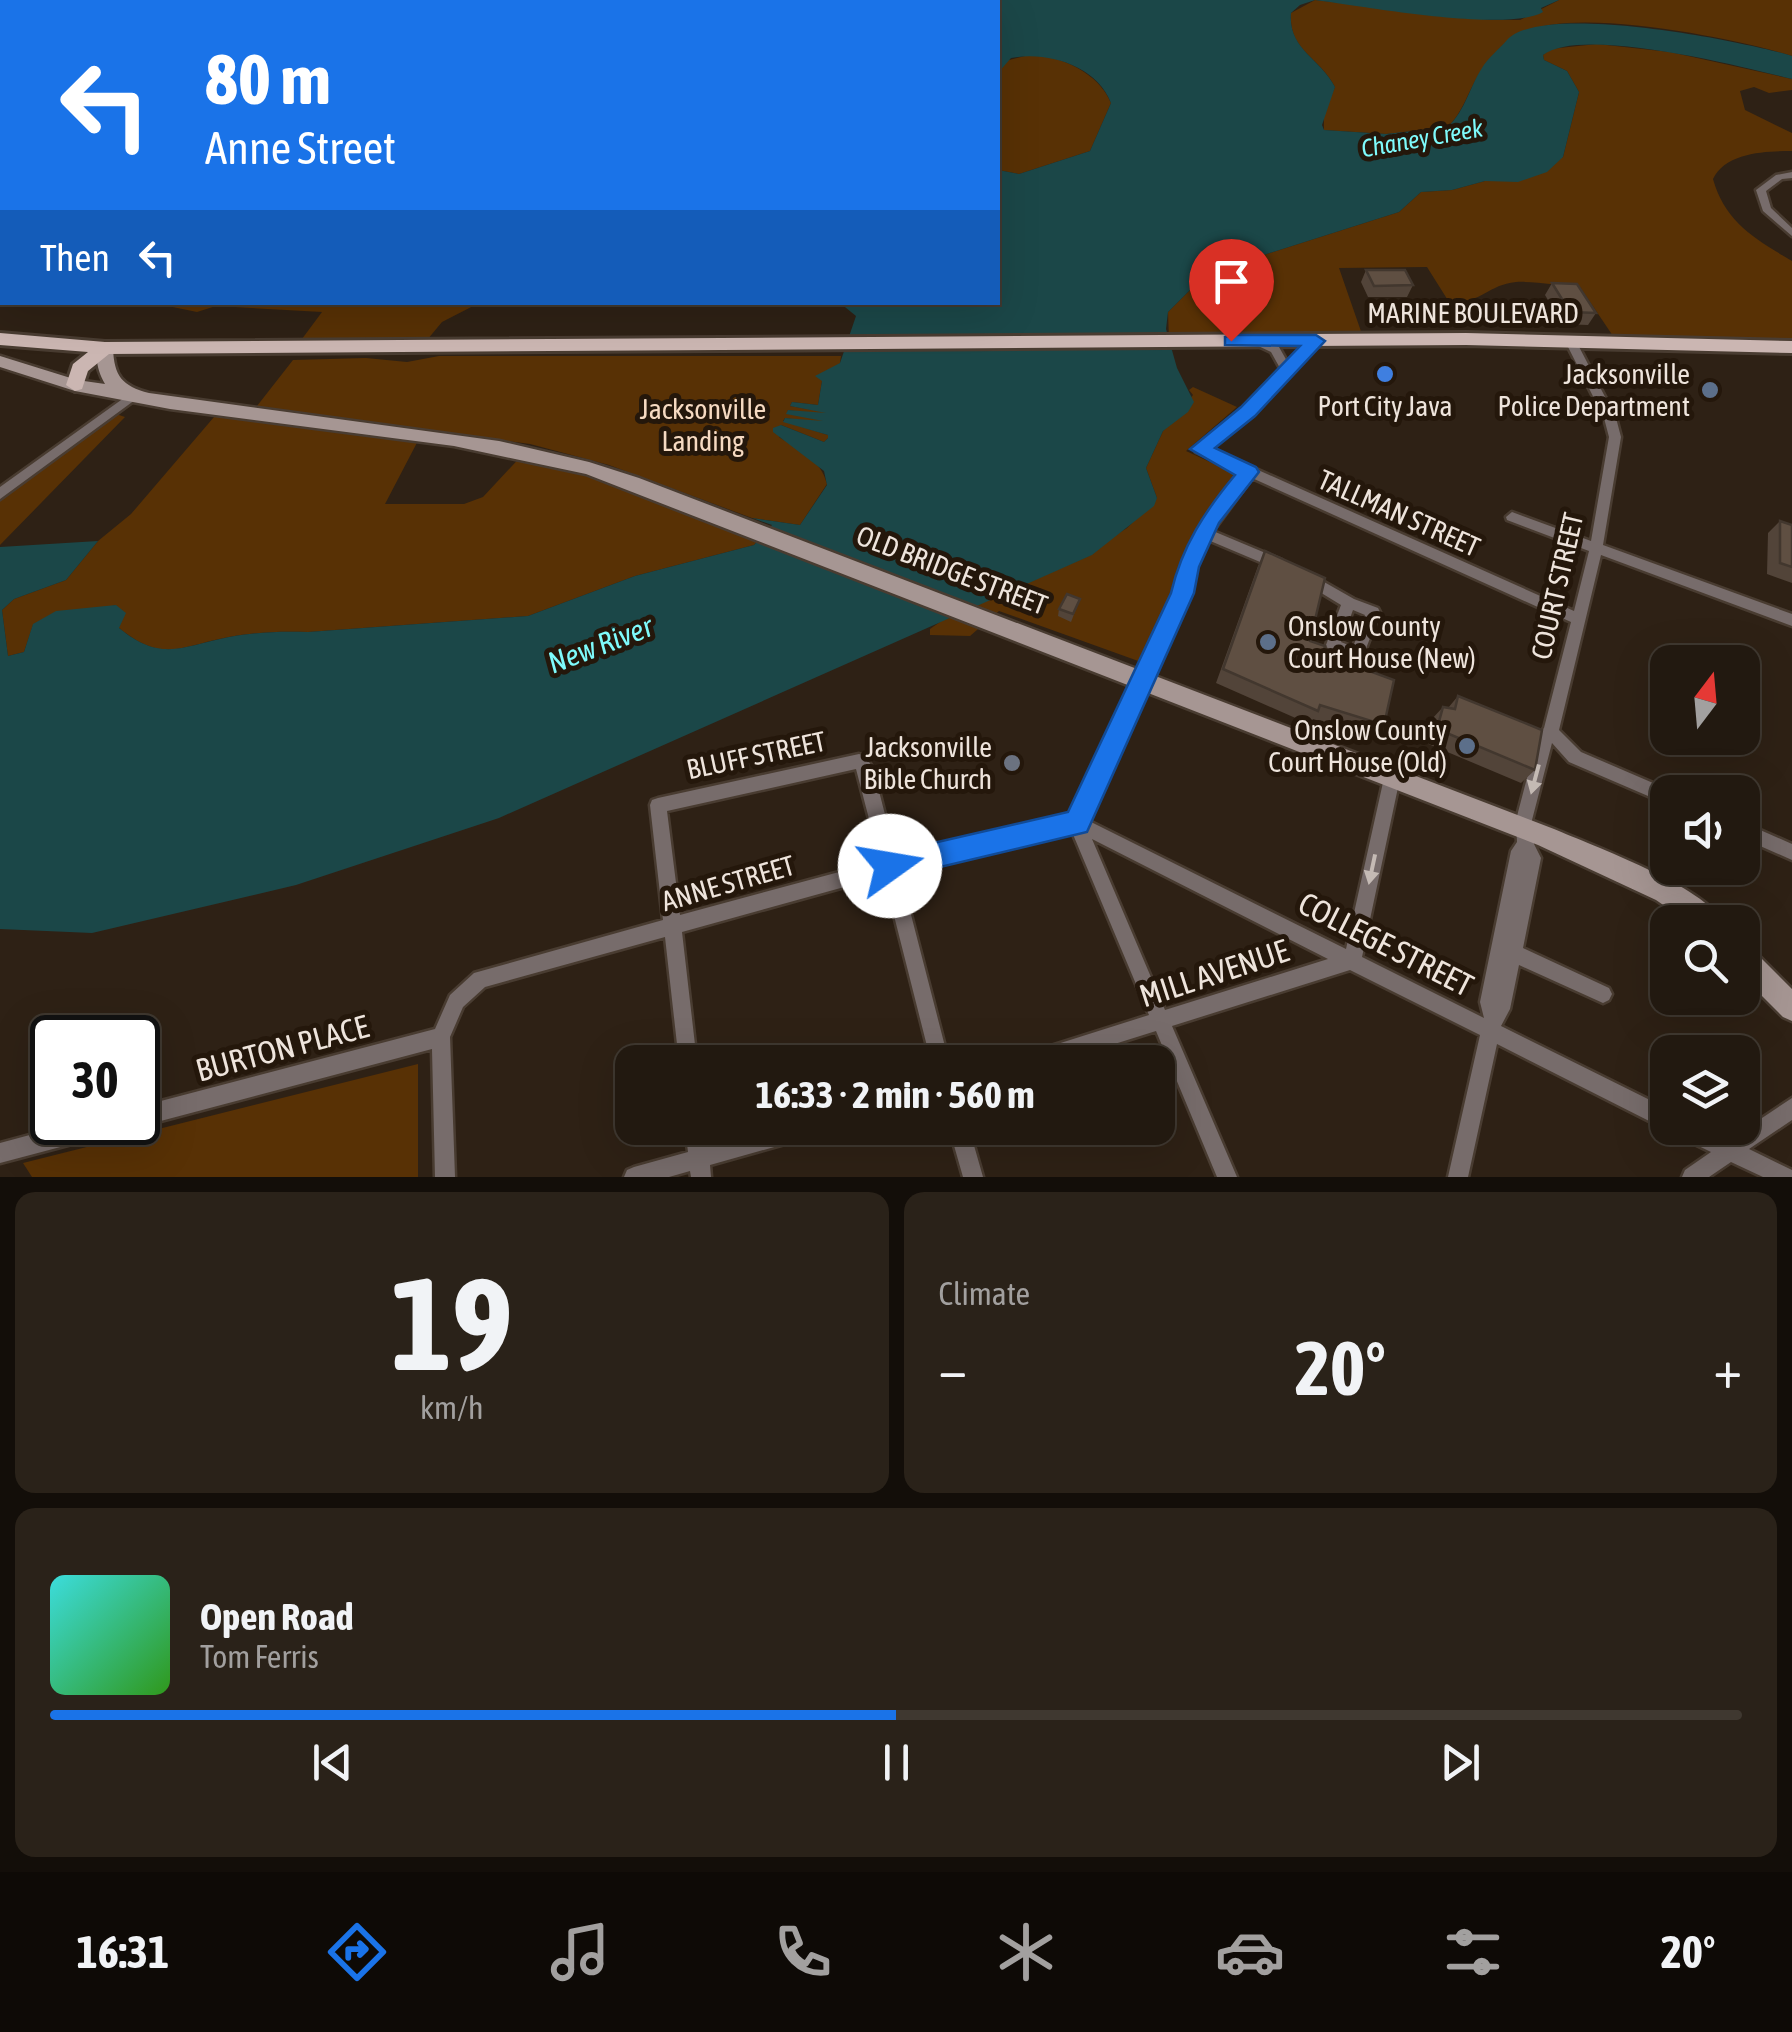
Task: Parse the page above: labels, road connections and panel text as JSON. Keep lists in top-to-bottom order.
{
  "streets": {
    "main road": ["MARINE BOULEVARD", "OLD BRIDGE STREET"],
    "street": [
      "TALLMAN STREET",
      "COURT STREET",
      "BLUFF STREET",
      "ANNE STREET",
      "COLLEGE STREET",
      "MILL AVENUE",
      "BURTON PLACE"
    ]
  },
  "crossings": [
    ["MARINE BOULEVARD", "COURT STREET"],
    ["TALLMAN STREET", "COURT STREET"],
    ["OLD BRIDGE STREET", "COURT STREET"],
    ["COURT STREET", "COLLEGE STREET"],
    ["BLUFF STREET", "ANNE STREET"],
    ["ANNE STREET", "COLLEGE STREET"],
    ["ANNE STREET", "BURTON PLACE"],
    ["COLLEGE STREET", "MILL AVENUE"]
  ],
  "water": ["Chaney Creek", "New River"],
  "parks": ["Jacksonville Landing"],
  "places": [
    "Port City Java",
    "Jacksonville Police Department",
    "Onslow County Court House (New)",
    "Onslow County Court House (Old)",
    "Jacksonville Bible Church"
  ],
  "north": "top",
  "page": {
    "turn": ["80 m", "Anne Street"],
    "then": "Then",
    "limit": "30",
    "trip": "16:33 · 2 min · 560 m",
    "tile": [
      ["19", "km/h"],
      "Climate"
    ],
    "heat": ["−", "20°", "+"],
    "song": ["Open Road", "Tom Ferris"],
    "tabs": ["16:31", "20°"]
  }
}
